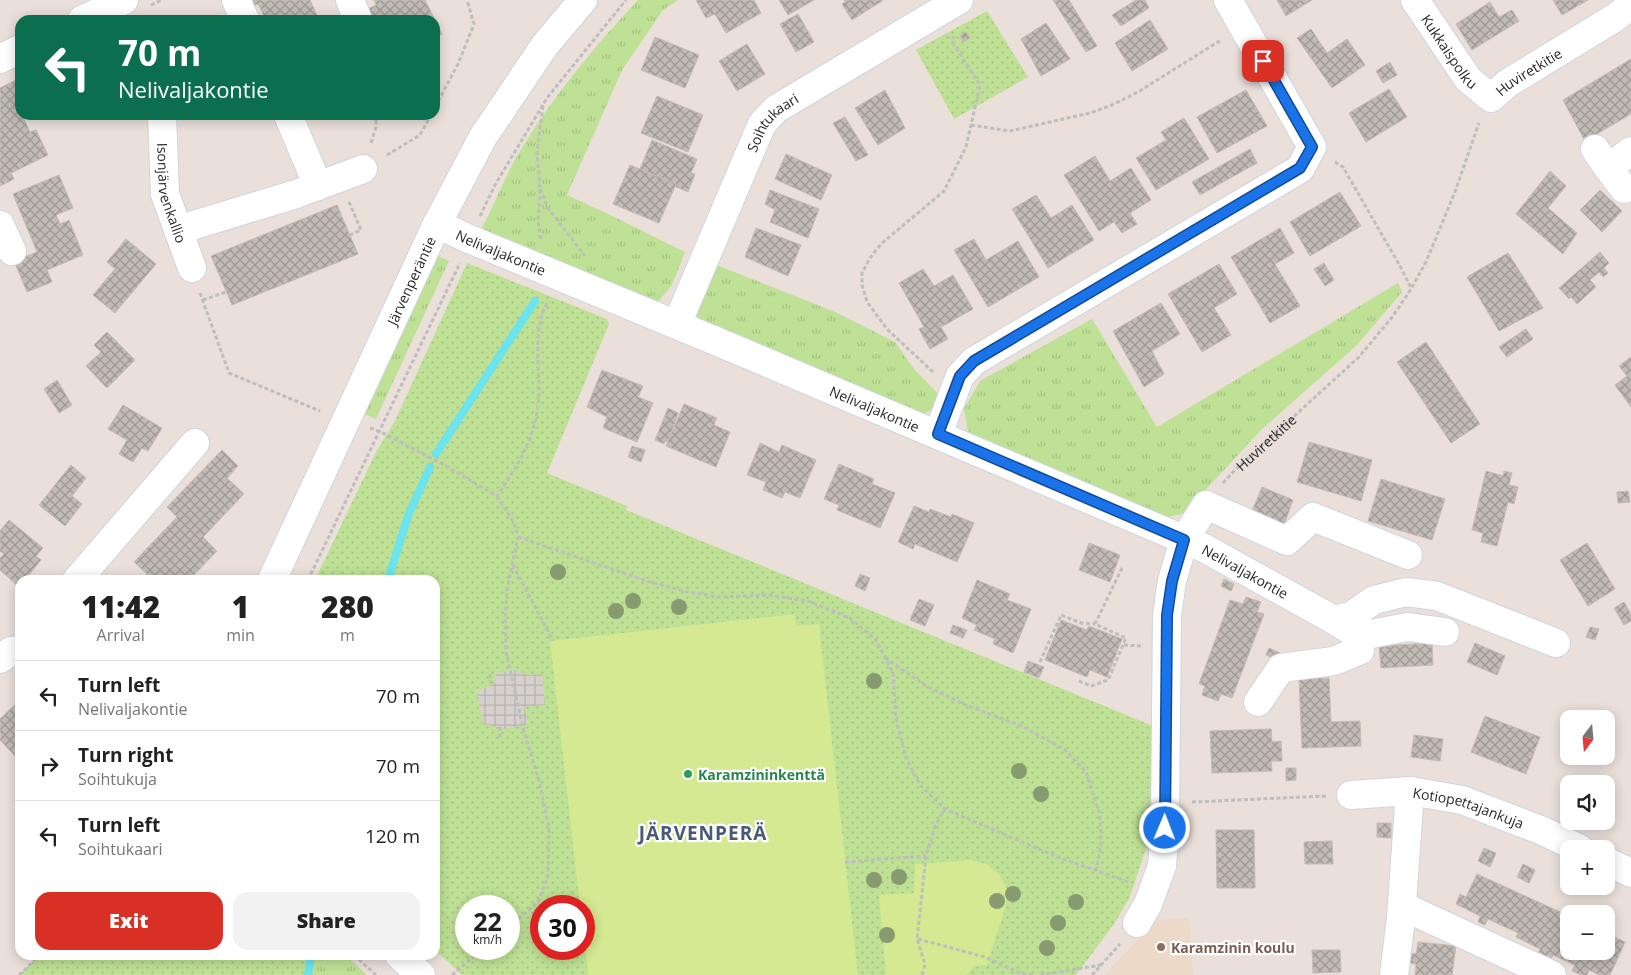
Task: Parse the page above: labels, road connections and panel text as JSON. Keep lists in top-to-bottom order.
{
  "streets": {
    "street": [
      "Kukkaispolku",
      "Huviretkitie",
      "Soihtukaari",
      "Isonjärvenkallio",
      "Nelivaljakontie",
      "Järvenperäntie",
      "Kotiopettajankuja"
    ]
  },
  "crossings": [
    ["Kukkaispolku", "Huviretkitie"],
    ["Soihtukaari", "Nelivaljakontie"],
    ["Nelivaljakontie", "Järvenperäntie"]
  ],
  "districts": ["JÄRVENPERÄ"],
  "places": ["Karamzininkenttä", "Karamzinin koulu"],
  "north": "bottom",
  "page": {
    "turn": ["70 m", "Nelivaljakontie"],
    "eta": [
      "11:42",
      "Arrival",
      "1",
      "min",
      "280",
      "m"
    ],
    "list": [
      {
        "name": "Turn left",
        "note": "Nelivaljakontie",
        "value": "70 m"
      },
      {
        "name": "Turn right",
        "note": "Soihtukuja",
        "value": "70 m"
      },
      {
        "name": "Turn left",
        "note": "Soihtukaari",
        "value": "120 m"
      }
    ],
    "map_buttons": ["+", "−"],
    "buttons": ["Exit", "Share"],
    "speed": "22 km/h",
    "limit": "30"
  }
}
